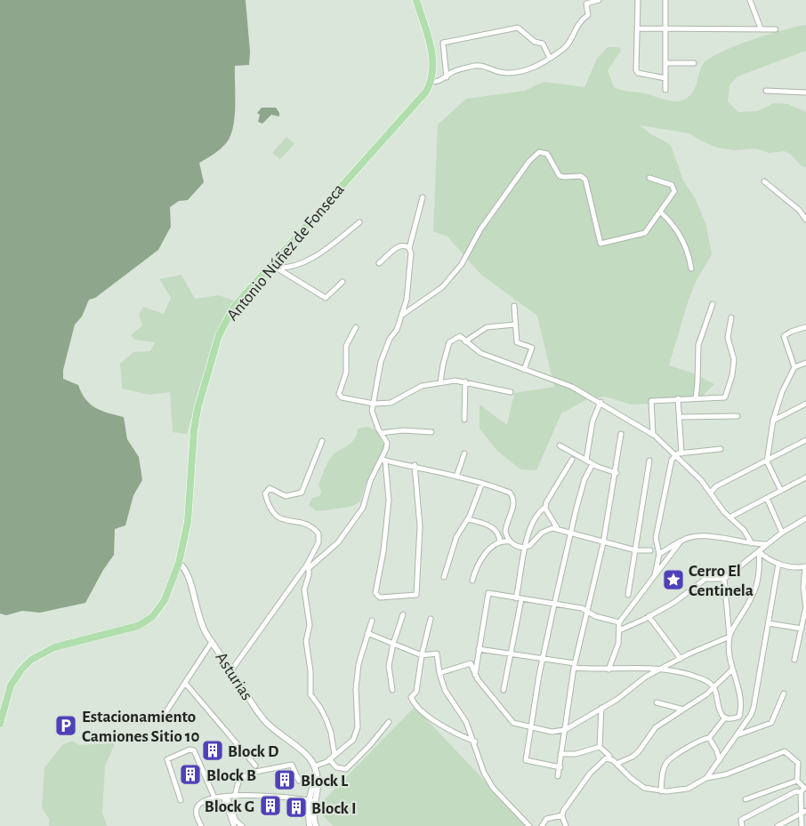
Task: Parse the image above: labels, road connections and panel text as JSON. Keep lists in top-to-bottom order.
{
  "streets": {
    "main road": ["Antonio Núñez de Fonseca"],
    "street": ["Asturias"]
  },
  "crossings": [
    ["Antonio Núñez de Fonseca", "Asturias"]
  ],
  "places": {
    "place": ["Cerro El Centinela"],
    "parking": ["Estacionamiento Camiones Sitio 10"],
    "building": [
      "Block D",
      "Block B",
      "Block L",
      "Block G",
      "Block I"
    ]
  }
}
